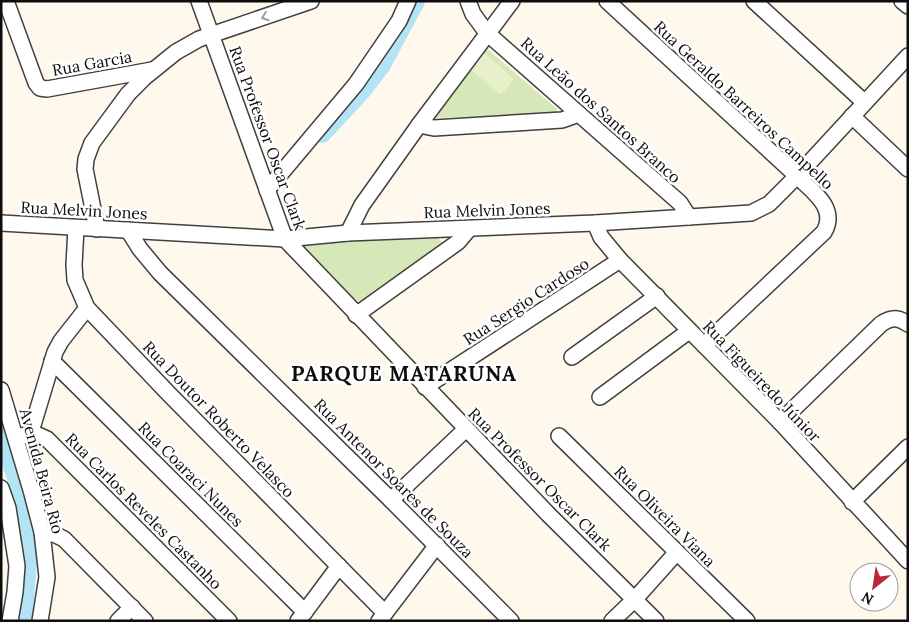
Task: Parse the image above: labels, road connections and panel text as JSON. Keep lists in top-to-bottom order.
{
  "streets": {
    "street": [
      "Rua Garcia",
      "Rua Geraldo Barreiros Campello",
      "Rua Leão dos Santos Branco",
      "Rua Professor Oscar Clark",
      "Rua Melvin Jones",
      "Rua Sergio Cardoso",
      "Rua Figueiredo Júnior",
      "Rua Doutor Roberto Velasco",
      "Avenida Beira Rio",
      "Rua Coaraci Nunes",
      "Rua Antenor Soares de Souza",
      "Rua Carlos Reveles Castanho",
      "Rua Oliveira Viana"
    ]
  },
  "crossings": [
    ["Rua Geraldo Barreiros Campello", "Rua Melvin Jones"],
    ["Rua Geraldo Barreiros Campello", "Rua Figueiredo Júnior"],
    ["Rua Leão dos Santos Branco", "Rua Melvin Jones"],
    ["Rua Professor Oscar Clark", "Rua Melvin Jones"],
    ["Rua Professor Oscar Clark", "Rua Sergio Cardoso"],
    ["Rua Melvin Jones", "Rua Figueiredo Júnior"],
    ["Rua Melvin Jones", "Rua Doutor Roberto Velasco"],
    ["Rua Melvin Jones", "Rua Antenor Soares de Souza"],
    ["Rua Sergio Cardoso", "Rua Figueiredo Júnior"],
    ["Avenida Beira Rio", "Rua Carlos Reveles Castanho"]
  ],
  "districts": ["PARQUE MATARUNA"],
  "north": "bottom left"
}
